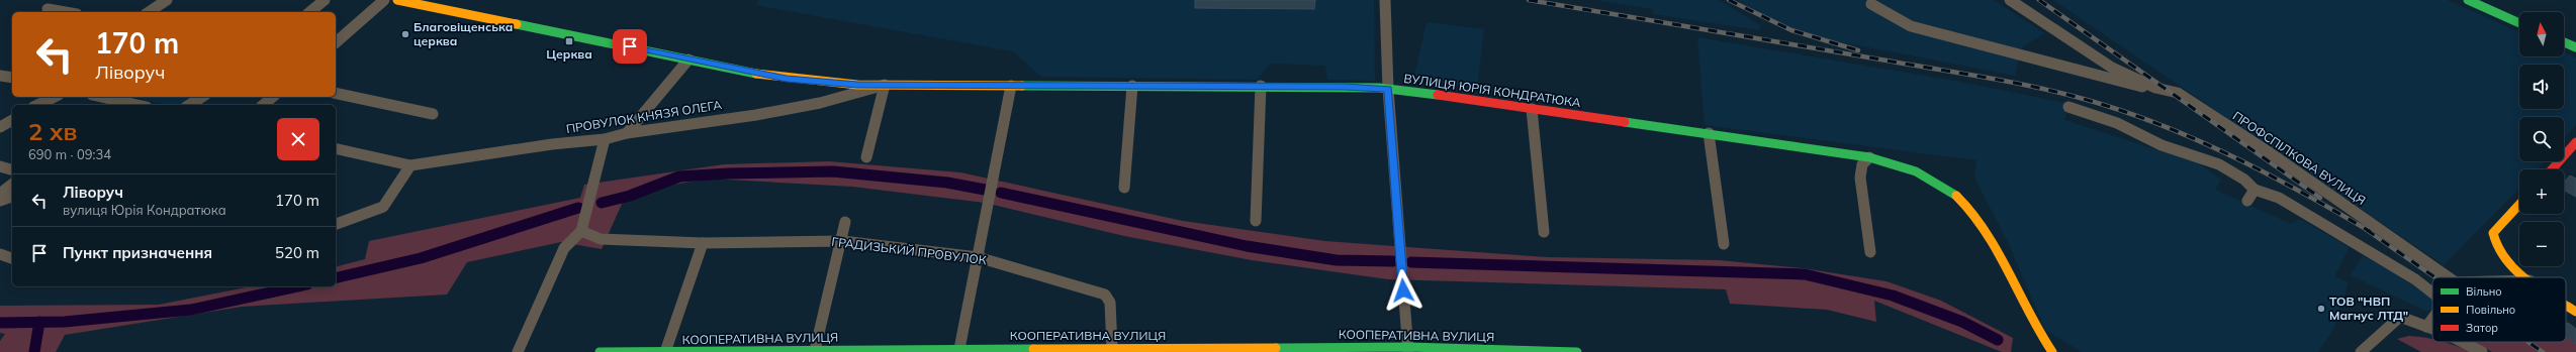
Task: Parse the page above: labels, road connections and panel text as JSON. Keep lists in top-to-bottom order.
{
  "streets": {
    "street": [
      "ВУЛИЦЯ ЮРІЯ КОНДРАТЮКА",
      "ПРОВУЛОК КНЯЗЯ ОЛЕГА",
      "ПРОФСПІЛКОВА ВУЛИЦЯ",
      "ГРАДИЗЬКИЙ ПРОВУЛОК",
      "КООПЕРАТИВНА ВУЛИЦЯ"
    ]
  },
  "crossings": [
    ["ВУЛИЦЯ ЮРІЯ КОНДРАТЮКА", "ПРОВУЛОК КНЯЗЯ ОЛЕГА"],
    ["ГРАДИЗЬКИЙ ПРОВУЛОК", "КООПЕРАТИВНА ВУЛИЦЯ"]
  ],
  "places": {
    "other": ["Благовіщенська церква", "ТОВ \"НВП Магнус ЛТД\""],
    "transit": ["Церква"]
  },
  "legend": ["Вільно", "Повільно", "Затор"],
  "north": "top",
  "page": {
    "map_buttons": ["+", "−"],
    "turn": ["170 m", "Ліворуч"],
    "heading": ["2 хв", "690 m · 09:34"],
    "list": [
      {
        "name": "Ліворуч",
        "note": "вулиця Юрія Кондратюка",
        "value": "170 m"
      },
      {
        "name": "Пункт призначення",
        "value": "520 m"
      }
    ]
  }
}
